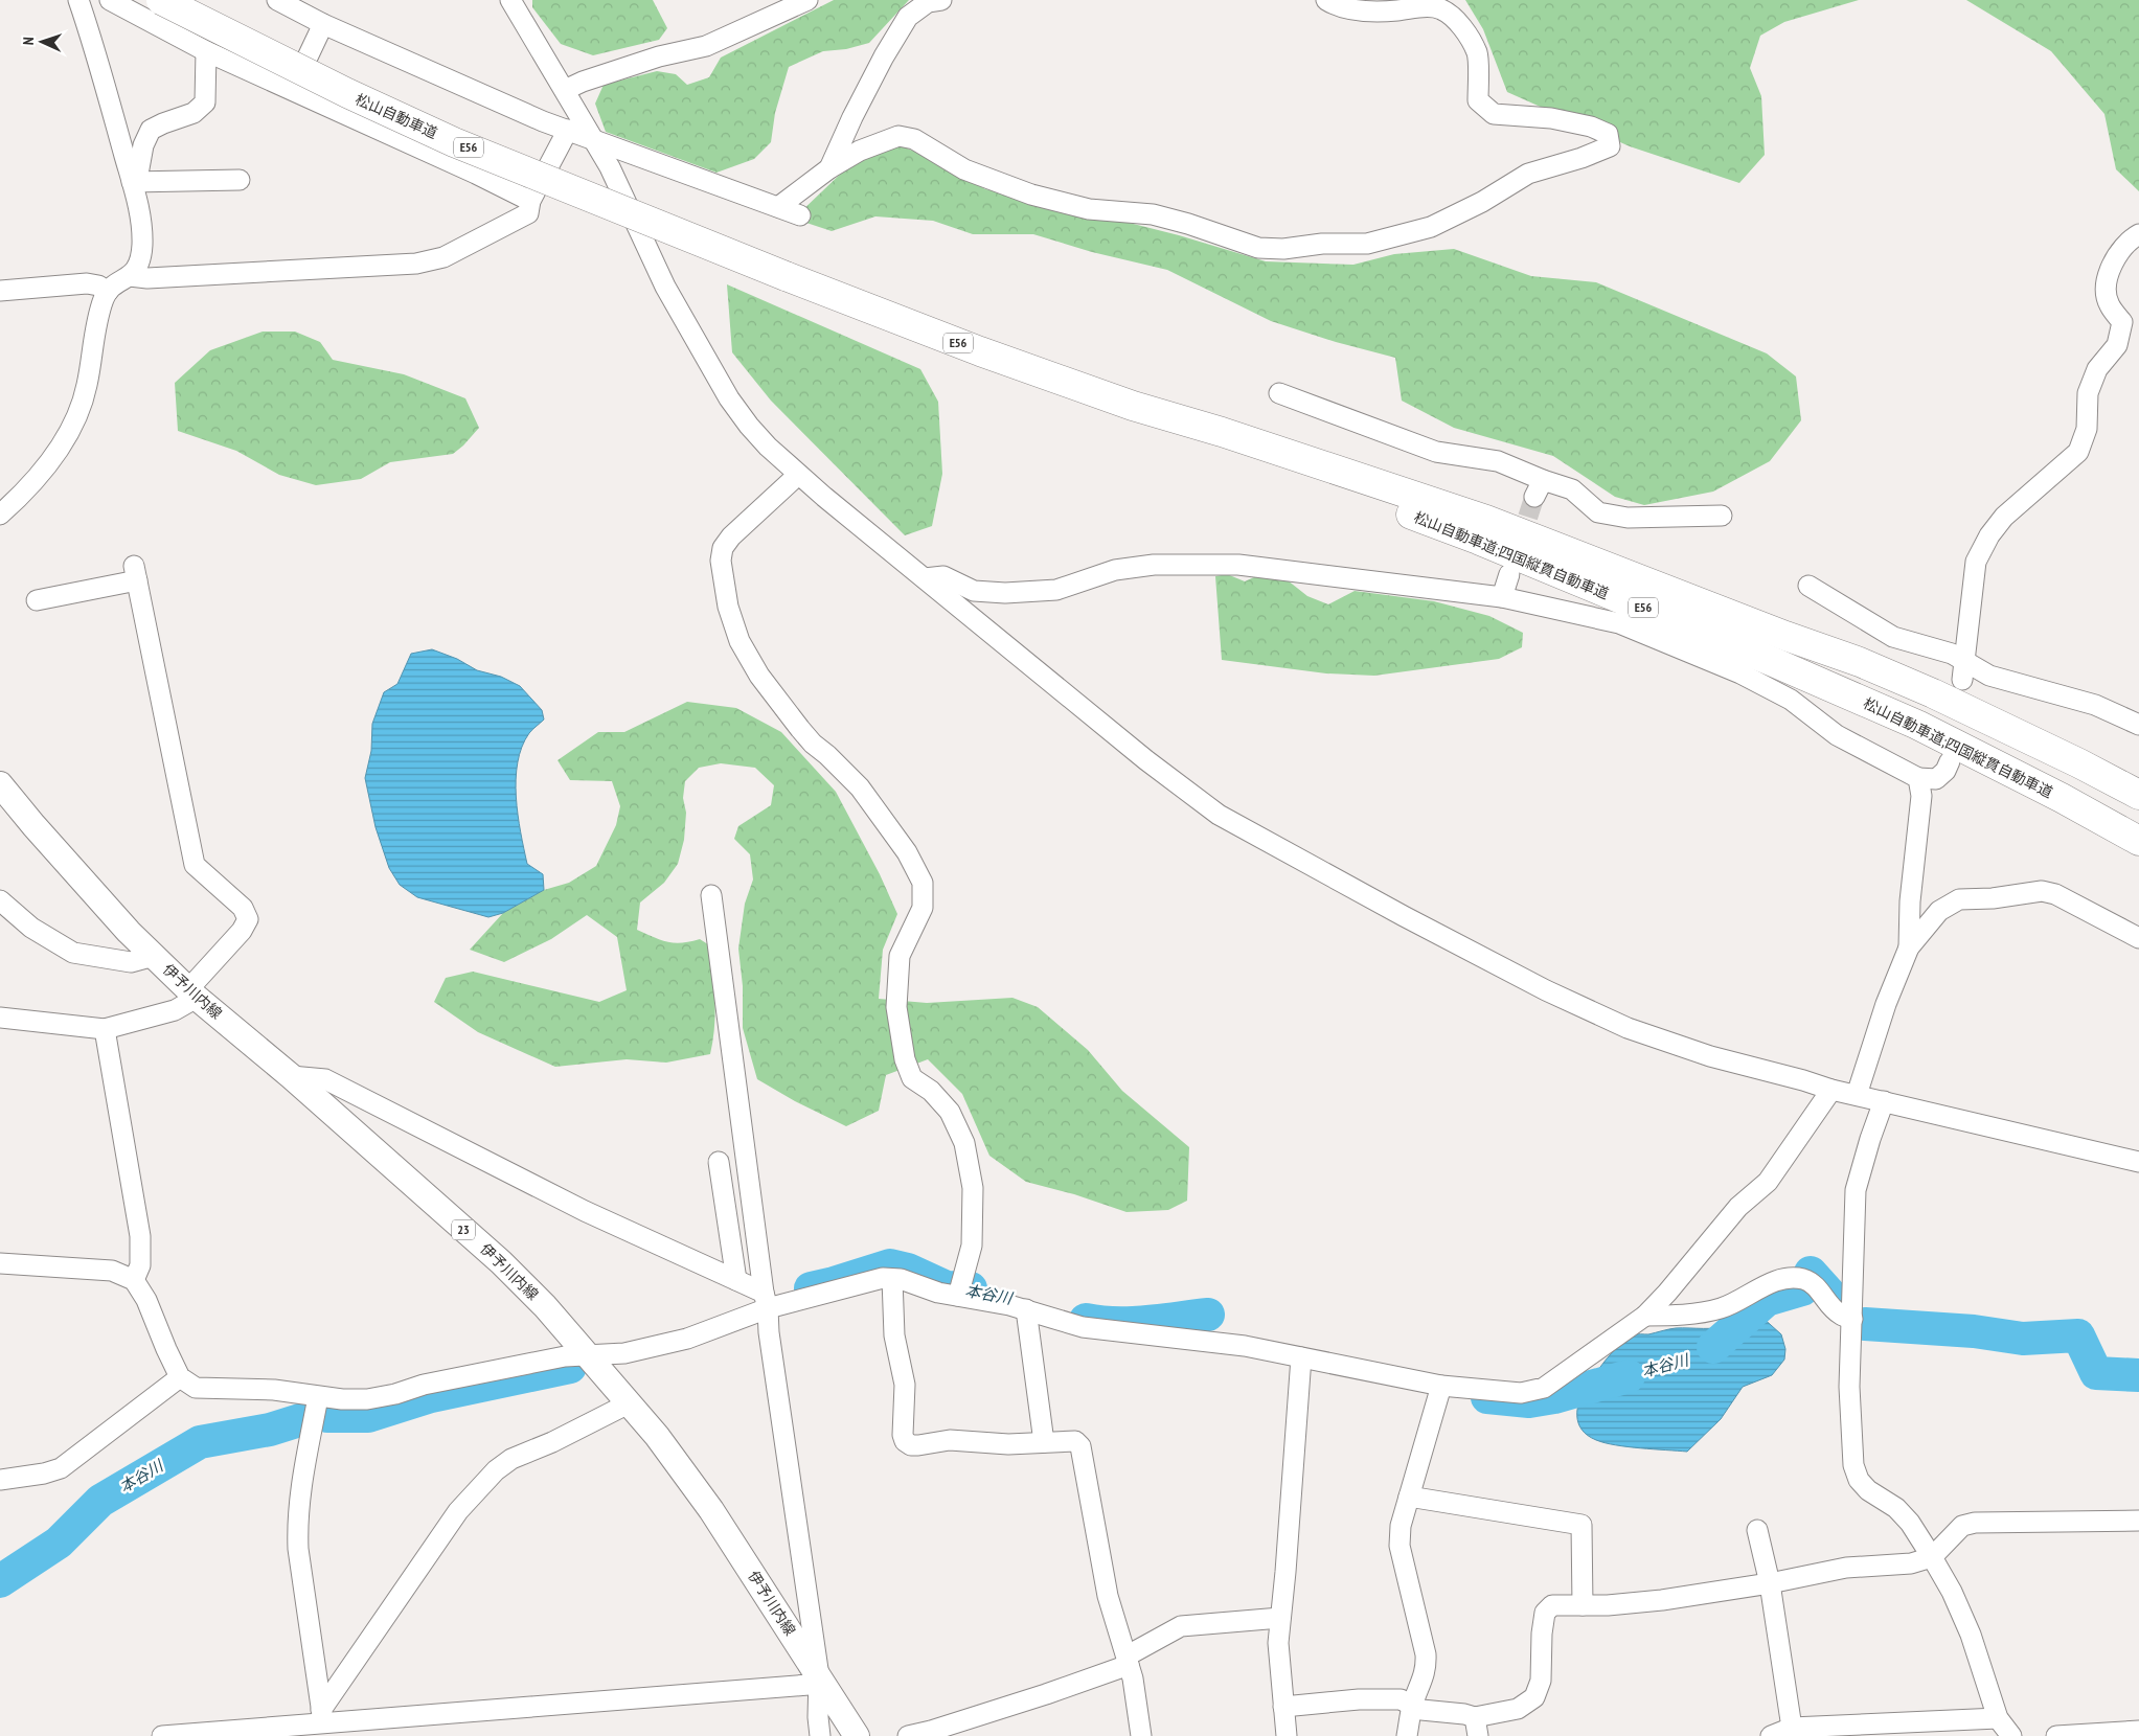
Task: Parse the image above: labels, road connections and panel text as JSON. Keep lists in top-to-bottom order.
{
  "streets": {
    "highway": ["松山自動車道", "E56", "松山自動車道;四国縦貫自動車道"],
    "main road": ["伊予川内線", "23"]
  },
  "crossings": [
    ["松山自動車道", "松山自動車道;四国縦貫自動車道"]
  ],
  "water": ["本谷川"],
  "north": "left"
}
